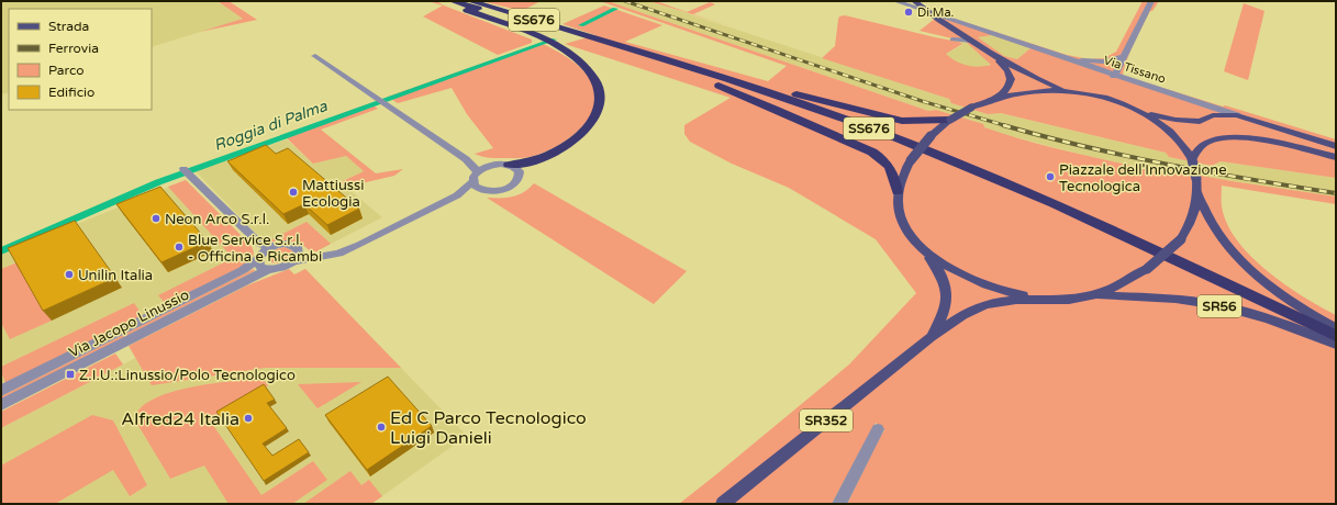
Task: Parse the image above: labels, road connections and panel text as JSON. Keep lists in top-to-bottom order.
{
  "streets": {
    "highway": ["SS676"],
    "main road": ["Via Tissano", "SR56", "SR352"],
    "street": ["Via Jacopo Linussio"]
  },
  "water": ["Roggia di Palma"],
  "places": {
    "other": [
      "Di.Ma.",
      "Piazzale dell'Innovazione Tecnologica",
      "Mattiussi Ecologia",
      "Neon Arco S.r.l.",
      "Blue Service S.r.l. - Officina e Ricambi",
      "Unilin Italia",
      "Alfred24 Italia",
      "Ed C Parco Tecnologico Luigi Danieli"
    ],
    "transit": ["Z.I.U.:Linussio/Polo Tecnologico"]
  },
  "legend": [
    "Strada",
    "Ferrovia",
    "Parco",
    "Edificio"
  ]
}
